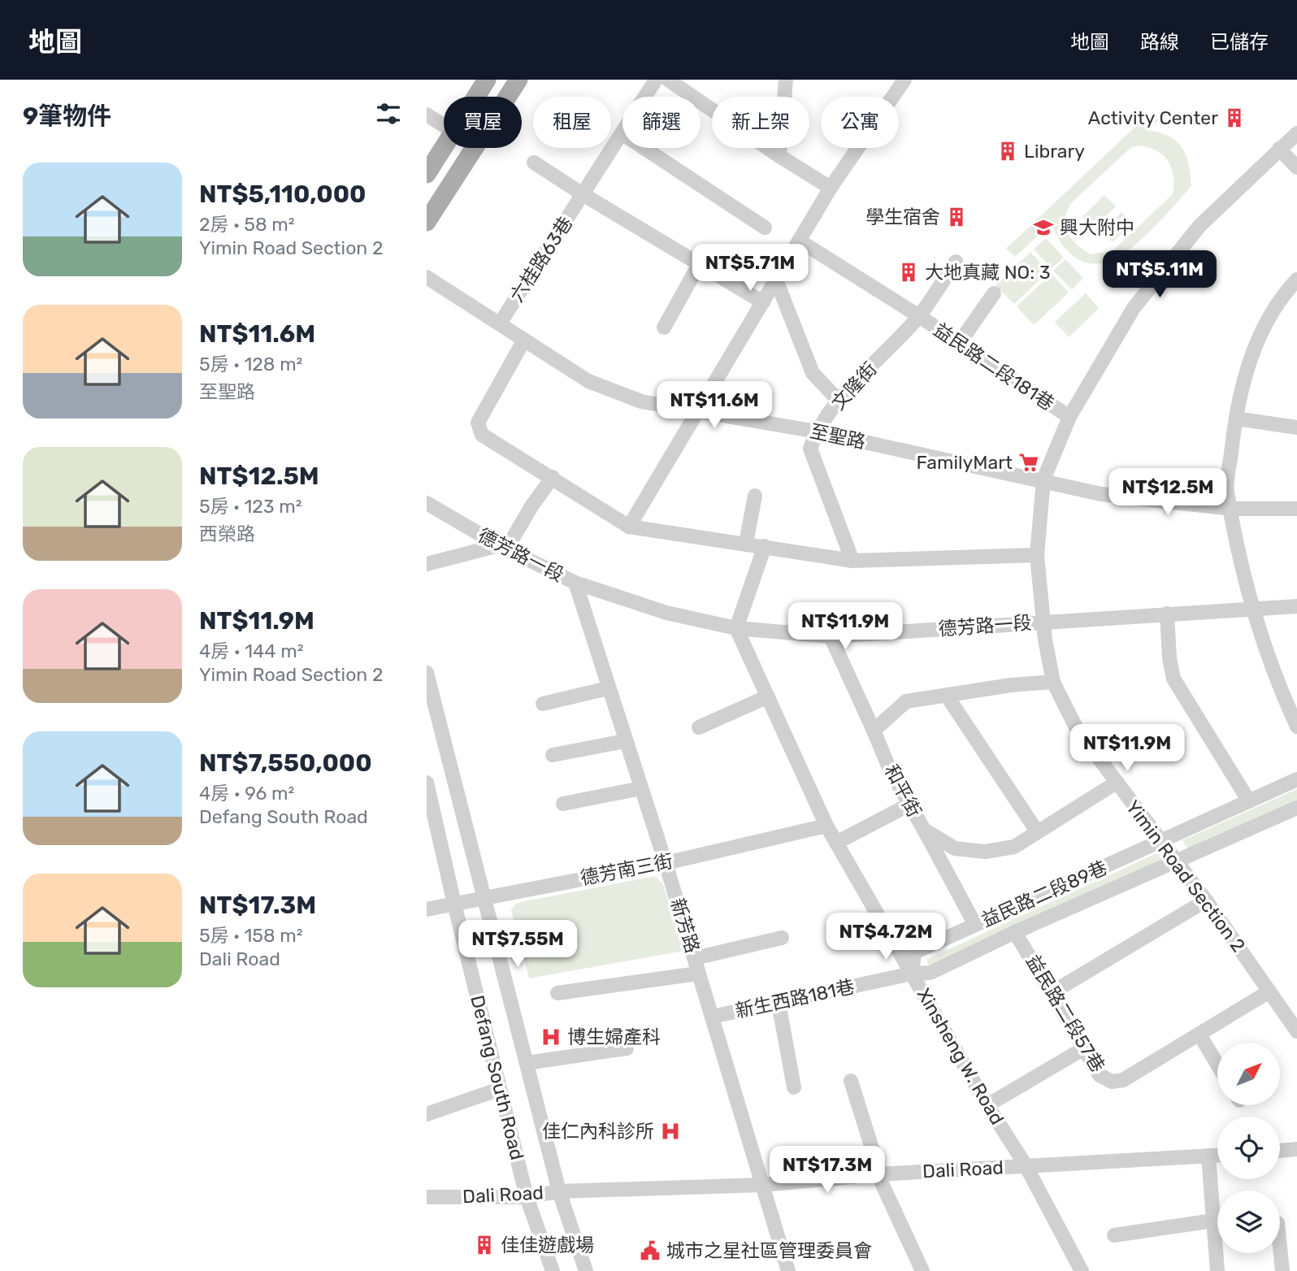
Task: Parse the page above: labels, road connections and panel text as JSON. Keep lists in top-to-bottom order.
{
  "streets": {
    "street": [
      "六桂路63巷",
      "益民路二段181巷",
      "文隆街",
      "至聖路",
      "德芳路一段",
      "和平街",
      "德芳南三街",
      "Yimin Road Section 2",
      "益民路二段89巷",
      "新芳路",
      "新生西路181巷",
      "益民路二段57巷",
      "Xinsheng W. Road",
      "Defang South Road",
      "Dali Road"
    ]
  },
  "crossings": [
    ["六桂路63巷", "至聖路"],
    ["益民路二段181巷", "文隆街"],
    ["益民路二段181巷", "Yimin Road Section 2"],
    ["文隆街", "至聖路"],
    ["至聖路", "Yimin Road Section 2"],
    ["德芳路一段", "和平街"],
    ["德芳路一段", "Yimin Road Section 2"],
    ["德芳路一段", "新芳路"],
    ["德芳路一段", "Xinsheng W. Road"],
    ["和平街", "Yimin Road Section 2"],
    ["德芳南三街", "新芳路"],
    ["德芳南三街", "Xinsheng W. Road"],
    ["德芳南三街", "Defang South Road"],
    ["Yimin Road Section 2", "益民路二段89巷"],
    ["Yimin Road Section 2", "益民路二段57巷"],
    ["益民路二段89巷", "新生西路181巷"],
    ["益民路二段89巷", "益民路二段57巷"],
    ["益民路二段89巷", "Xinsheng W. Road"],
    ["新芳路", "新生西路181巷"],
    ["新芳路", "Dali Road"],
    ["新生西路181巷", "Xinsheng W. Road"],
    ["Xinsheng W. Road", "Dali Road"],
    ["Defang South Road", "Dali Road"]
  ],
  "places": {
    "building": [
      "Activity Center",
      "Library",
      "學生宿舍",
      "大地真藏 NO: 3",
      "佳佳遊戲場"
    ],
    "school or university": ["興大附中"],
    "supermarket": ["FamilyMart"],
    "hospital": ["博生婦產科", "佳仁內科診所"],
    "public building": ["城市之星社區管理委員會"]
  },
  "north": "top right",
  "page": {
    "header": "地圖",
    "nav": ["地圖", "路線", "已儲存"],
    "heading": "9筆物件",
    "chip": [
      "買屋",
      "租屋",
      "篩選",
      "新上架",
      "公寓"
    ],
    "list": [
      {
        "name": "NT$5,110,000",
        "note": "2房 · 58 m² · Yimin Road Section 2"
      },
      {
        "name": "NT$11.6M",
        "note": "5房 · 128 m² · 至聖路"
      },
      {
        "name": "NT$12.5M",
        "note": "5房 · 123 m² · 西榮路"
      },
      {
        "name": "NT$11.9M",
        "note": "4房 · 144 m² · Yimin Road Section 2"
      },
      {
        "name": "NT$7,550,000",
        "note": "4房 · 96 m² · Defang South Road"
      },
      {
        "name": "NT$17.3M",
        "note": "5房 · 158 m² · Dali Road"
      }
    ],
    "price": [
      "NT$5.71M",
      "NT$5.11M",
      "NT$11.6M",
      "NT$12.5M",
      "NT$11.9M",
      "NT$11.9M",
      "NT$4.72M",
      "NT$7.55M",
      "NT$17.3M"
    ]
  }
}
